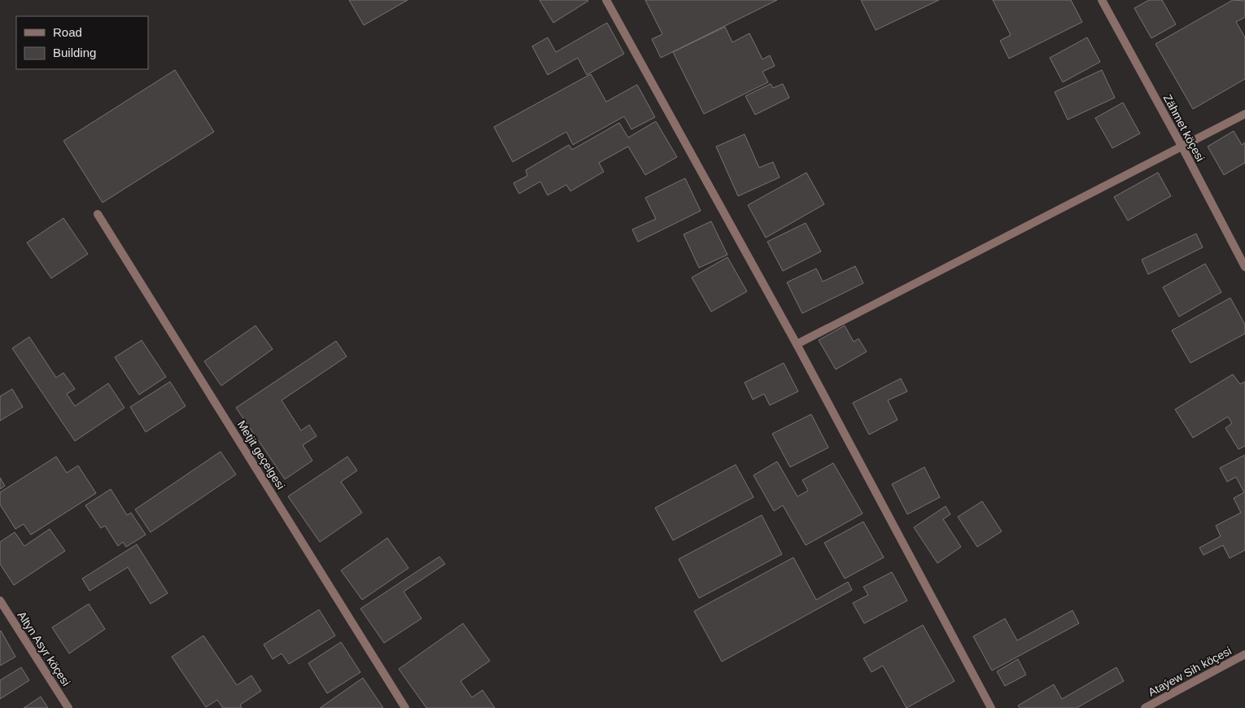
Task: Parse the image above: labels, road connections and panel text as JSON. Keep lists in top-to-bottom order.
{
  "streets": {
    "street": [
      "Zähmet köçesi",
      "Metjit geçelgesi",
      "Altyn Asyr köçesi",
      "Ataýew Sih köçesi"
    ]
  },
  "legend": ["Road", "Building"]
}
